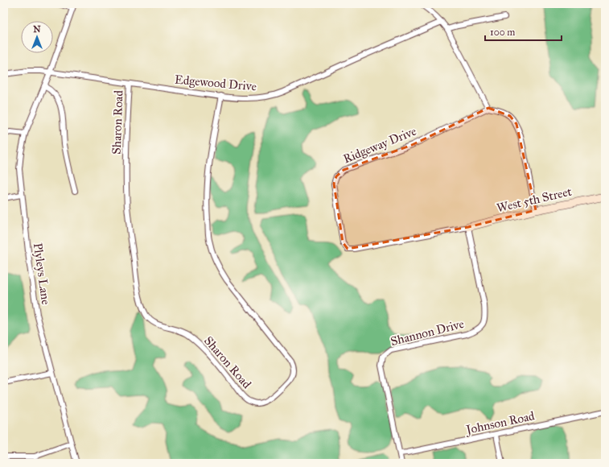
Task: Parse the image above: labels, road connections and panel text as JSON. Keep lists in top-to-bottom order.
{
  "streets": {
    "street": [
      "Edgewood Drive",
      "Sharon Road",
      "Ridgeway Drive",
      "West 5th Street",
      "Plyleys Lane",
      "Shannon Drive",
      "Johnson Road"
    ]
  },
  "crossings": [
    ["Edgewood Drive", "Sharon Road"],
    ["Edgewood Drive", "Plyleys Lane"],
    ["Ridgeway Drive", "West 5th Street"],
    ["Ridgeway Drive", "Shannon Drive"],
    ["West 5th Street", "Shannon Drive"],
    ["Shannon Drive", "Johnson Road"]
  ],
  "scale_bar": "100 m",
  "north": "top"
}
